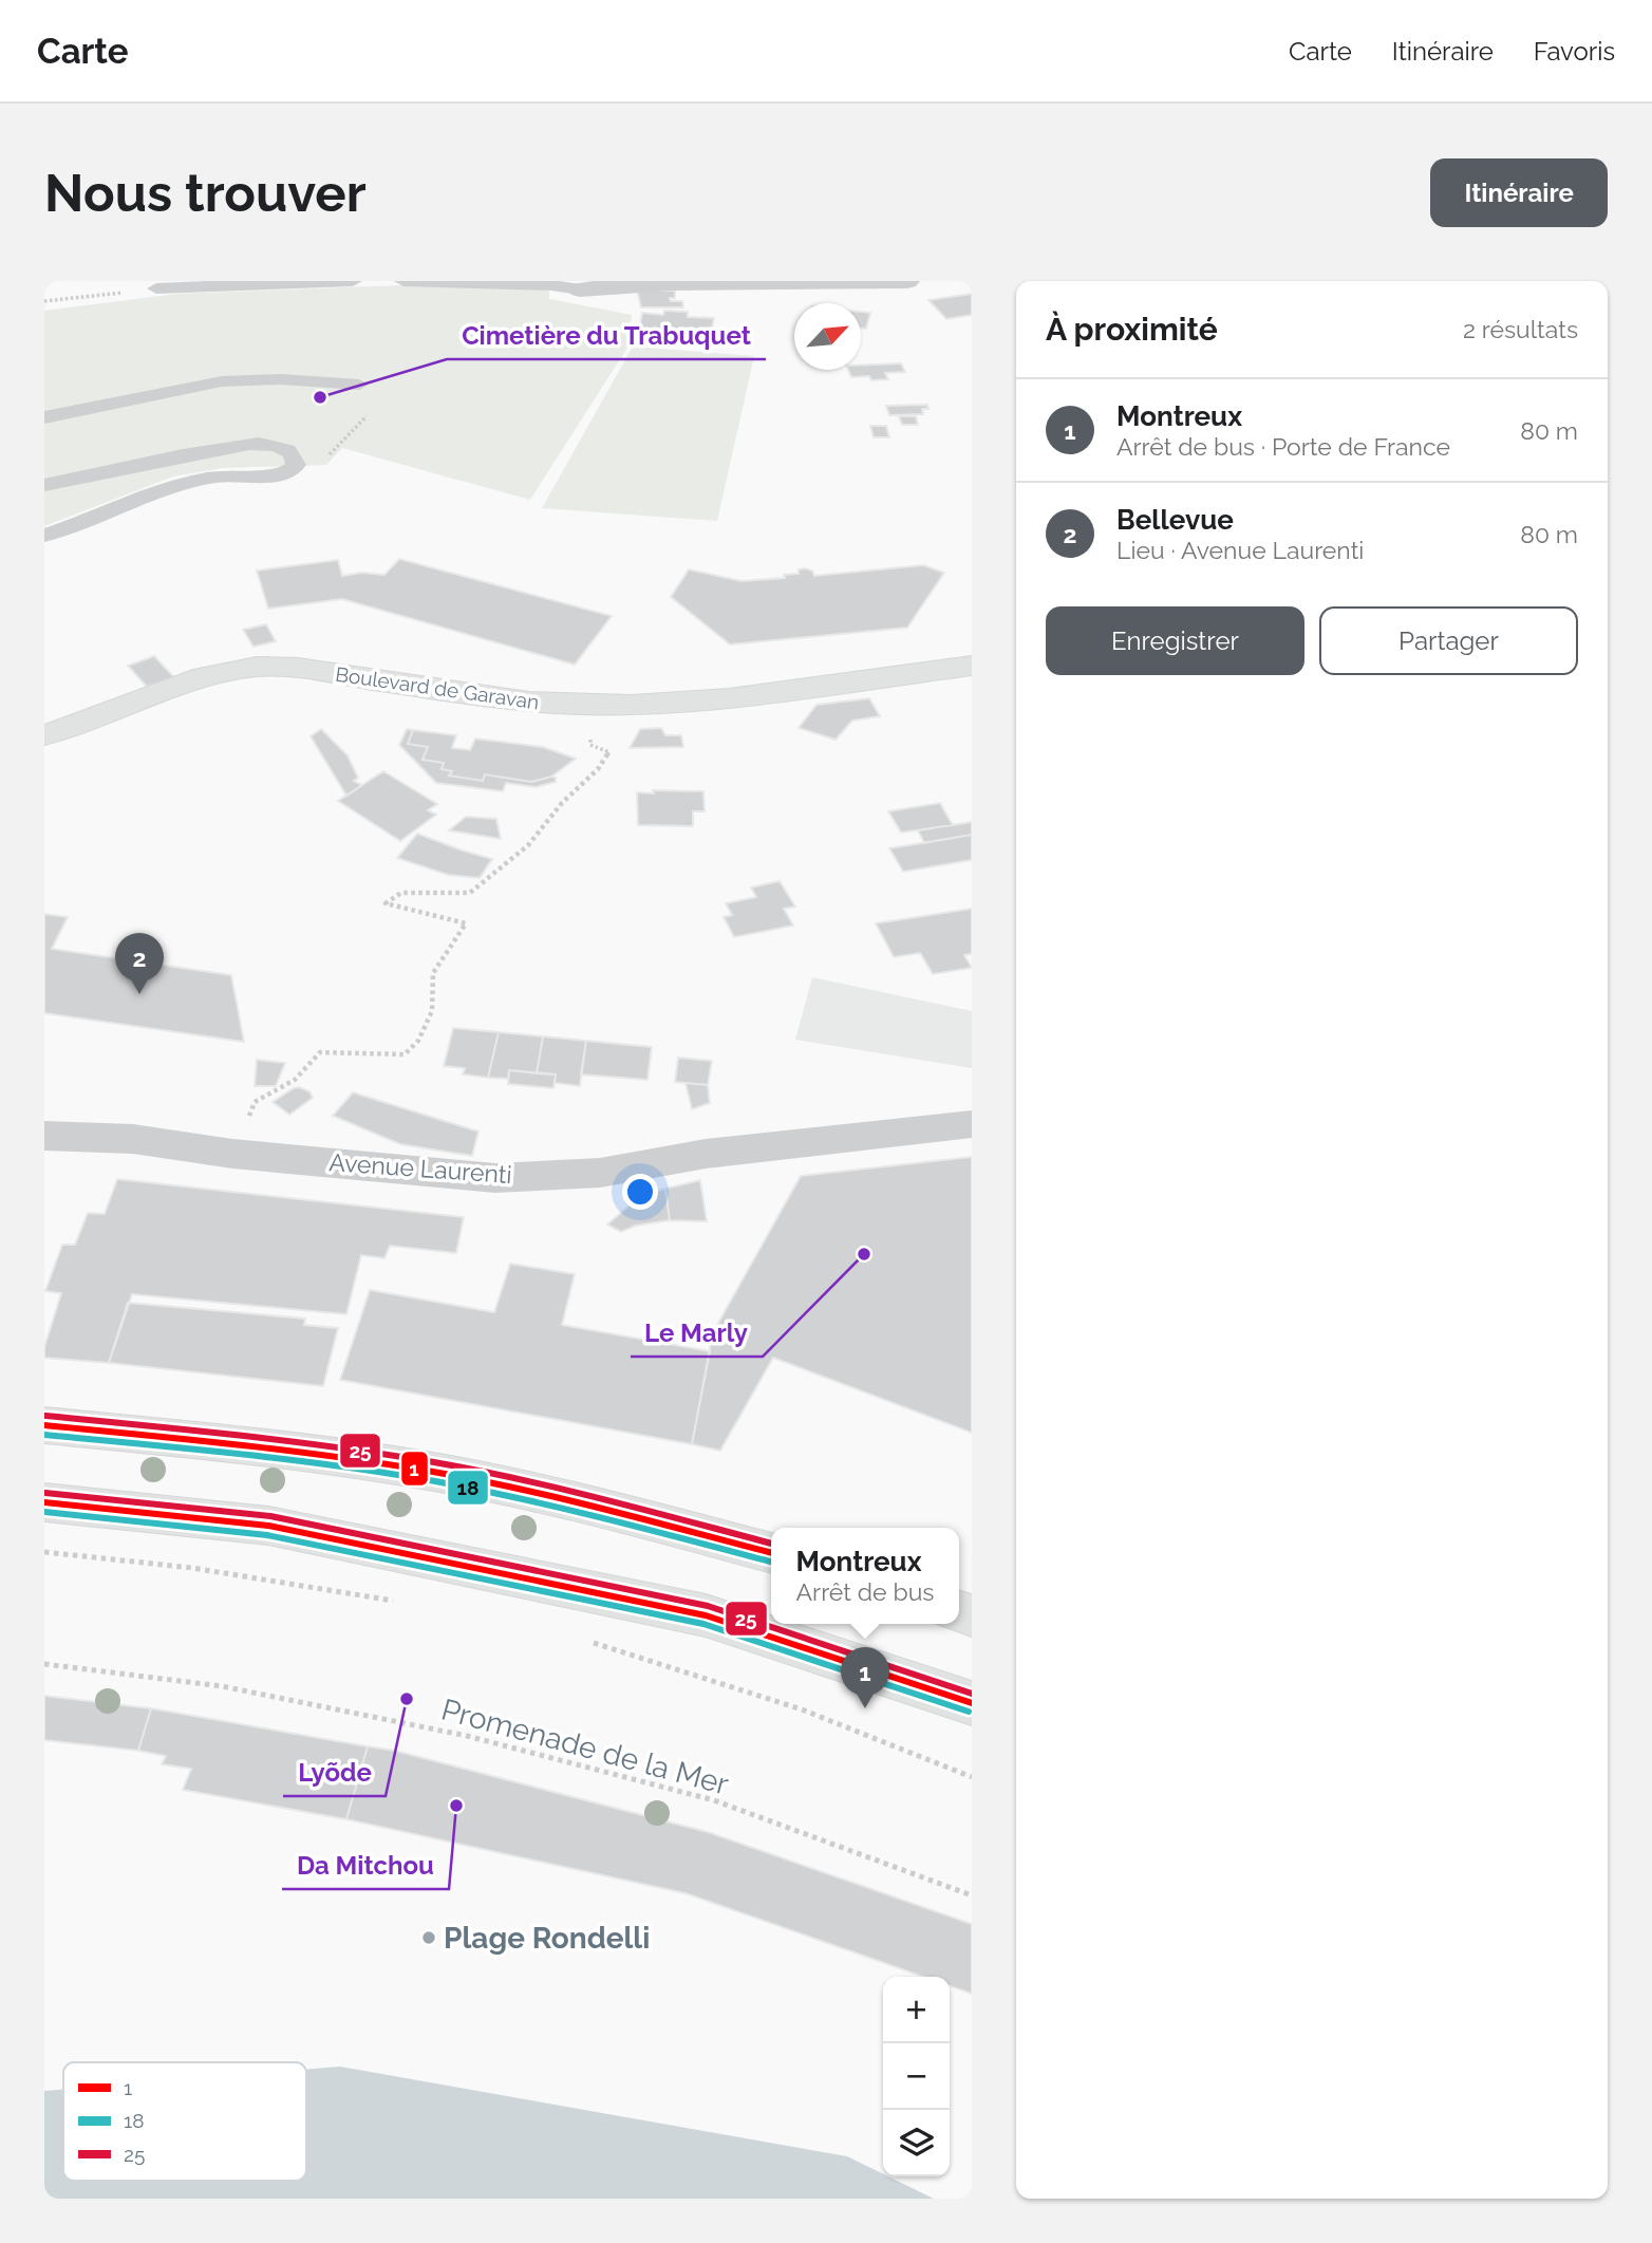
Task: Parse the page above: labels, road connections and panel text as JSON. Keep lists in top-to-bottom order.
{
  "streets": {
    "main road": ["Boulevard de Garavan"],
    "street": ["Avenue Laurenti"],
    "path": ["Promenade de la Mer"]
  },
  "places": [
    "Cimetière du Trabuquet",
    "Le Marly",
    "Lyõde",
    "Da Mitchou",
    "Plage Rondelli"
  ],
  "lines": ["transit line 25", "transit line 1", "transit line 18"],
  "legend": ["1", "18", "25"],
  "north": "top right",
  "page": {
    "header": "Carte",
    "nav": ["Carte", "Itinéraire", "Favoris"],
    "buttons": [
      "Itinéraire",
      ["Enregistrer", "Partager"]
    ],
    "title": "Nous trouver",
    "heading": ["À proximité", "2 résultats"],
    "list": [
      {
        "mark": "1",
        "name": "Montreux",
        "note": "Arrêt de bus · Porte de France",
        "value": "80 m"
      },
      {
        "mark": "2",
        "name": "Bellevue",
        "note": "Lieu · Avenue Laurenti",
        "value": "80 m"
      }
    ],
    "pins": ["2", "1"],
    "popup": ["Montreux", "Arrêt de bus"],
    "map_buttons": ["+", "−"]
  }
}
